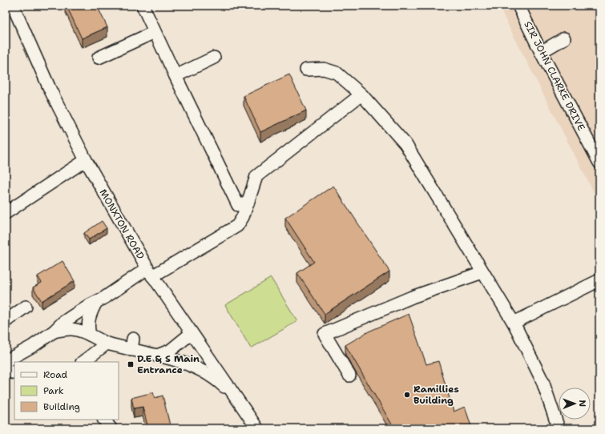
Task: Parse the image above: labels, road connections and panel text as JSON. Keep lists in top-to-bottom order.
{
  "streets": {
    "street": ["SIR JOHN CLARKE DRIVE", "MONXTON ROAD"]
  },
  "places": {
    "transit": ["D.E & S Main Entrance"],
    "other": ["Ramillies Building"]
  },
  "legend": ["Road", "Park", "Building"],
  "north": "right"
}
